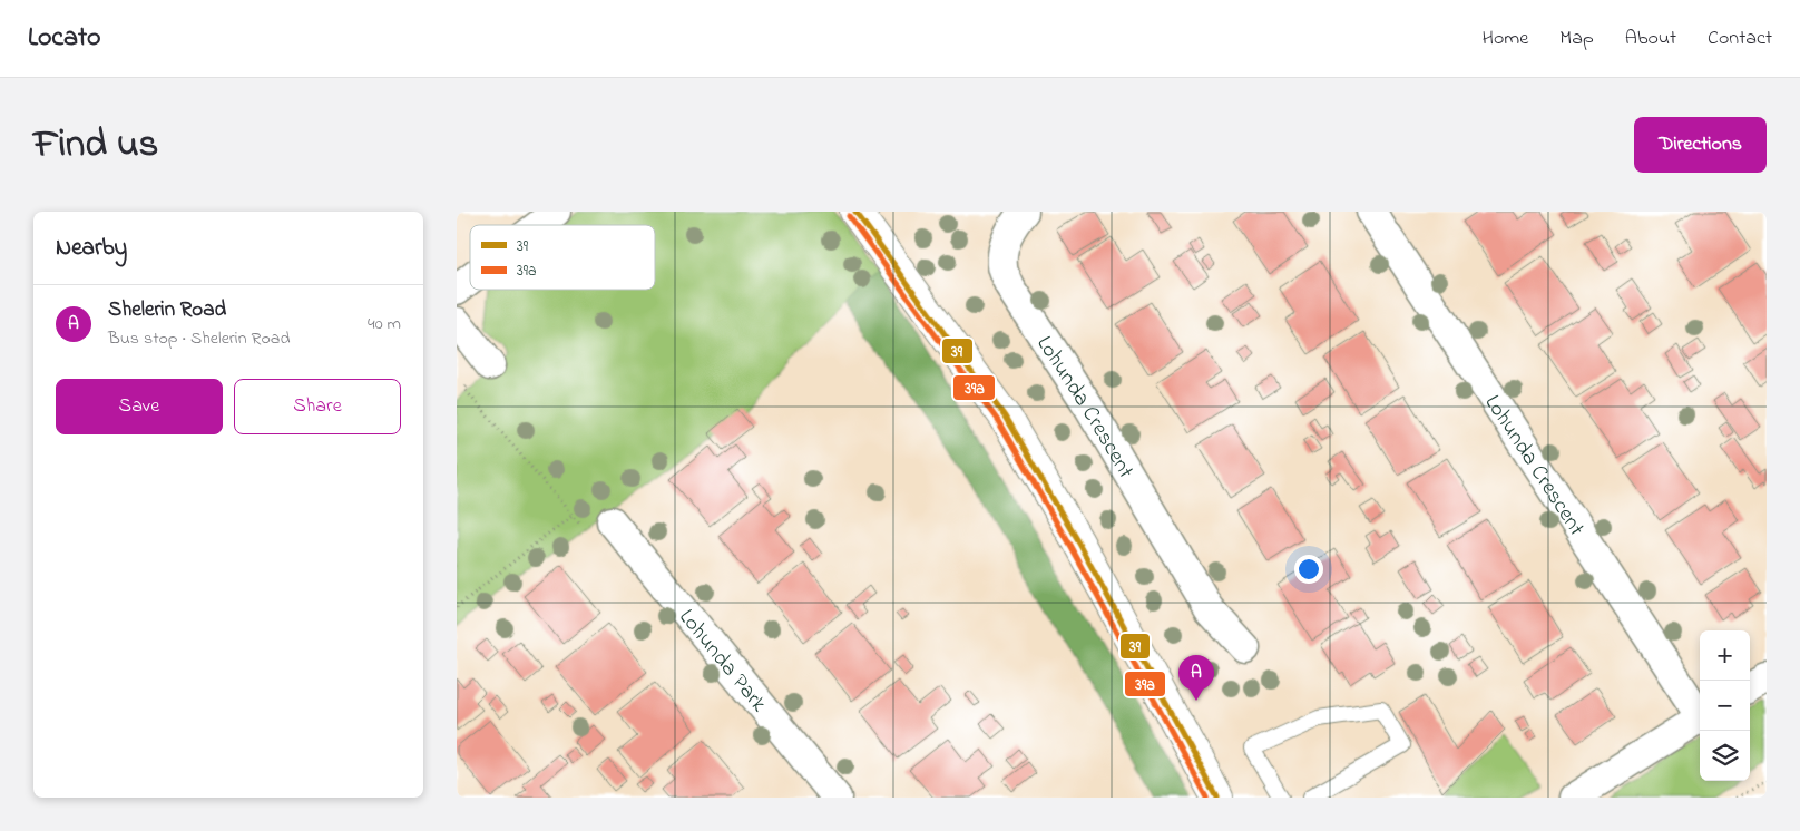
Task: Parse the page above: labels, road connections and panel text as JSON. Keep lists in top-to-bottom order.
{
  "streets": {
    "street": ["Lohunda Crescent", "Lohunda Park"]
  },
  "lines": ["transit line 39", "transit line 39a"],
  "legend": ["39", "39a"],
  "page": {
    "header": "Locato",
    "nav": [
      "Home",
      "Map",
      "About",
      "Contact"
    ],
    "title": "Find us",
    "buttons": [
      "Directions",
      ["Save", "Share"]
    ],
    "heading": "Nearby",
    "list": [
      {
        "mark": "A",
        "name": "Shelerin Road",
        "note": "Bus stop · Shelerin Road",
        "value": "40 m"
      }
    ],
    "map_buttons": ["+", "−"],
    "pins": "A"
  }
}
